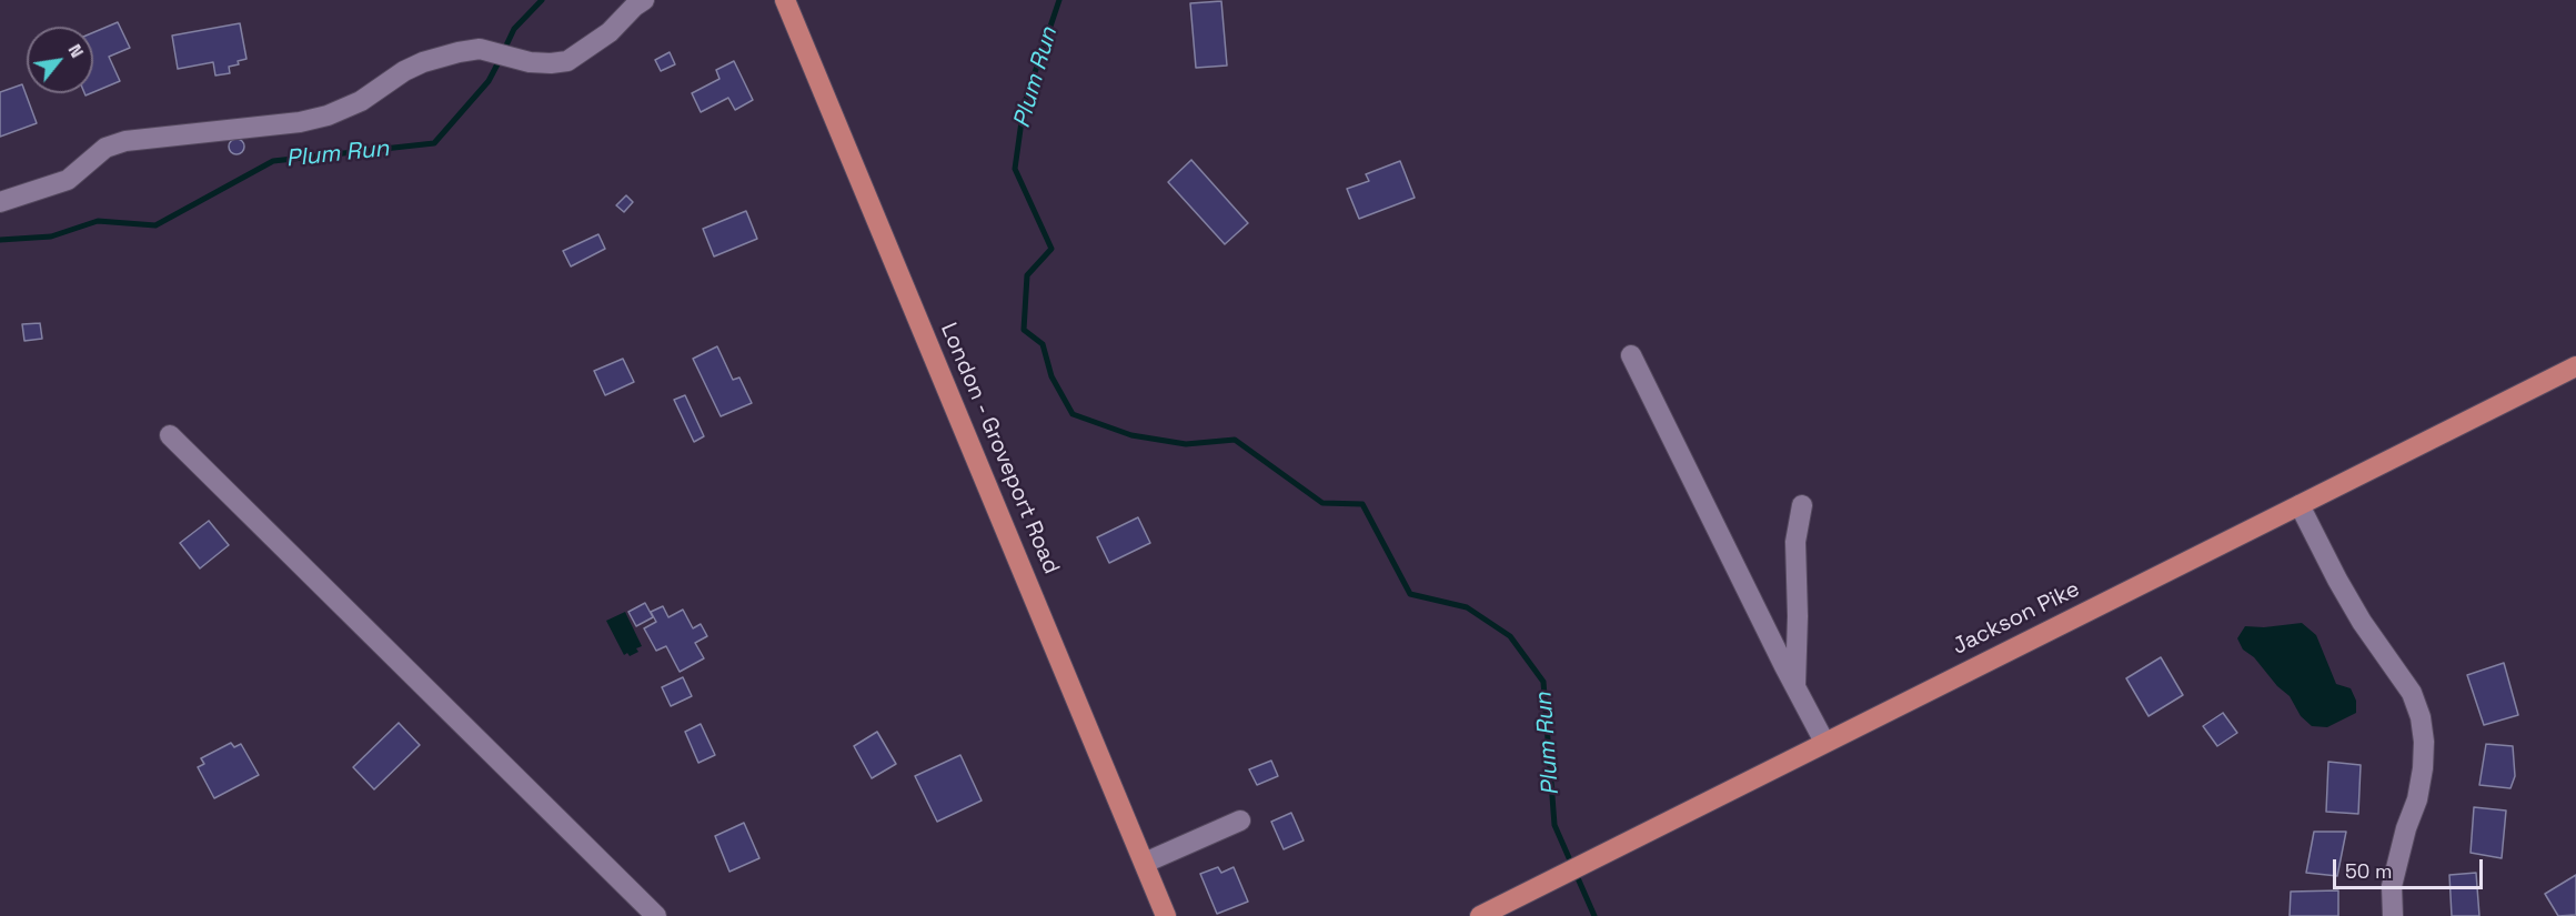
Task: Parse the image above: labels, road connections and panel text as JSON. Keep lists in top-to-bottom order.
{
  "streets": {
    "main road": ["London - Groveport Road", "Jackson Pike"]
  },
  "water": ["Plum Run"],
  "scale_bar": "50 m",
  "north": "top right"
}
